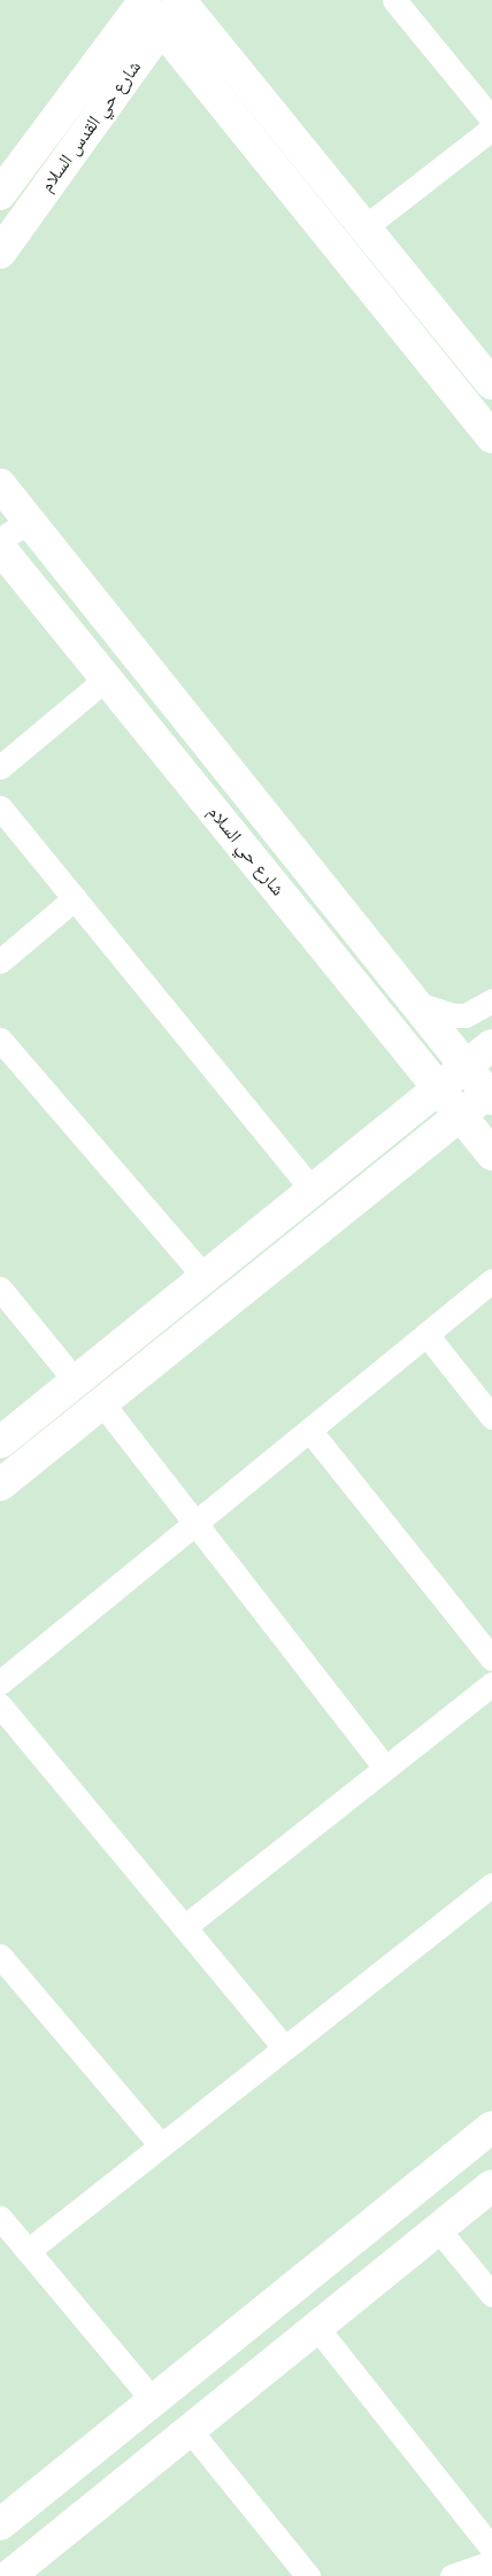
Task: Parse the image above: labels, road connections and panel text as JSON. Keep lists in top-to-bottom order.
{
  "streets": {
    "main road": ["شارع حي القدس السلام", "شارع حي السلام"]
  }
}
